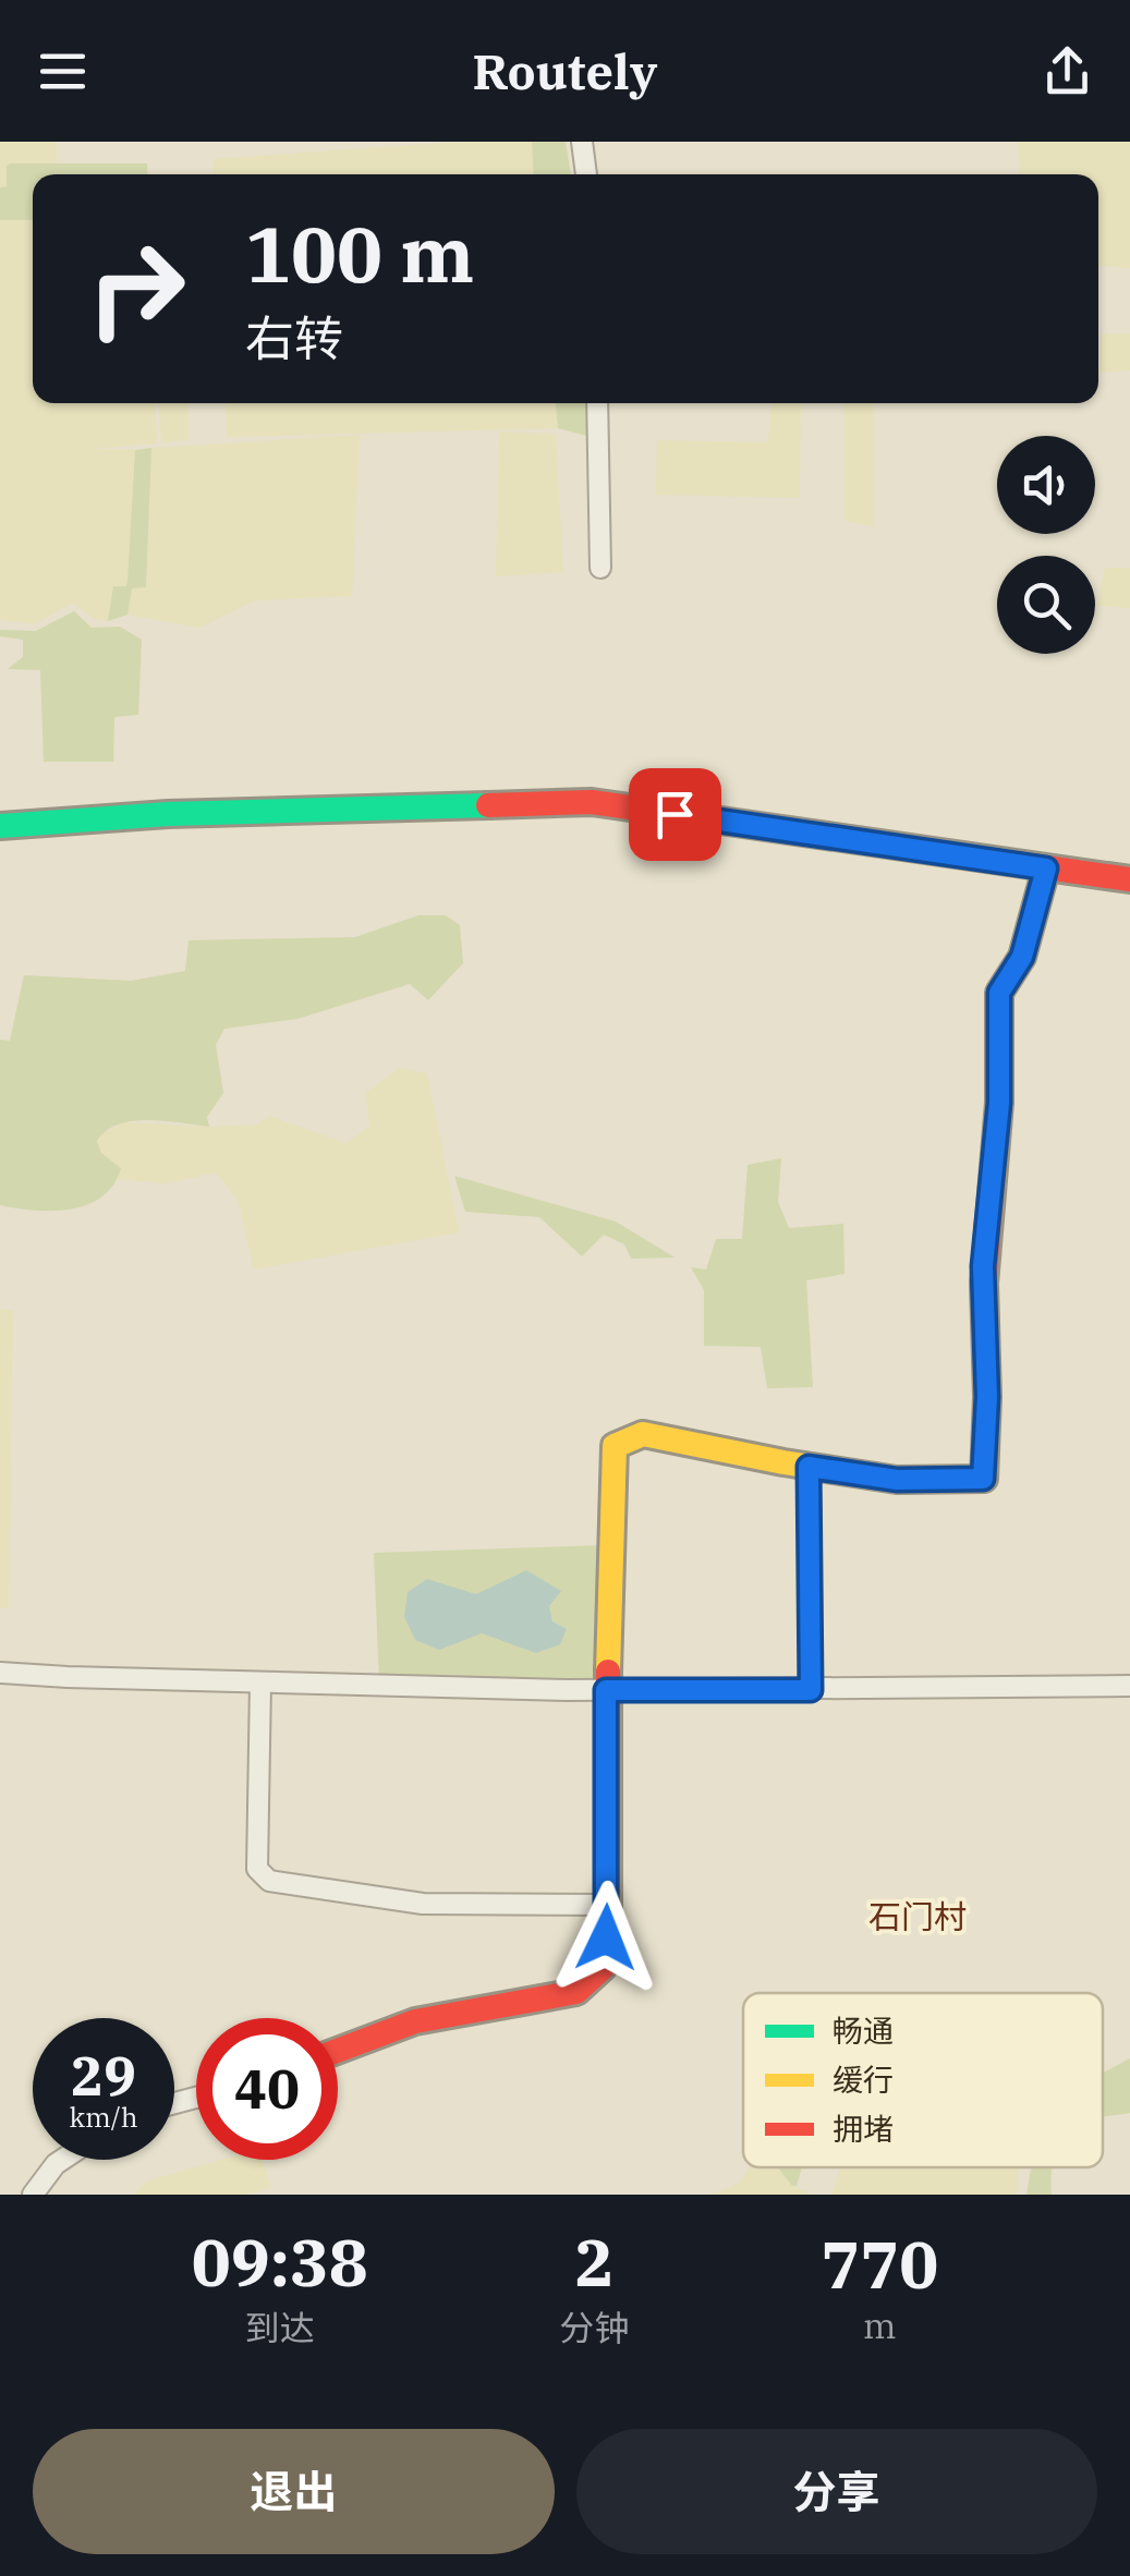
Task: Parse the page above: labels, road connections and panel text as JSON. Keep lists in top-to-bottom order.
{
  "districts": ["石门村"],
  "legend": ["畅通", "缓行", "拥堵"],
  "page": {
    "header": "Routely",
    "turn": ["100 m", "右转"],
    "speed": "29 km/h",
    "limit": "40",
    "eta": [
      "09:38",
      "到达",
      "2",
      "分钟",
      "770",
      "m"
    ],
    "buttons": ["退出", "分享"]
  }
}
